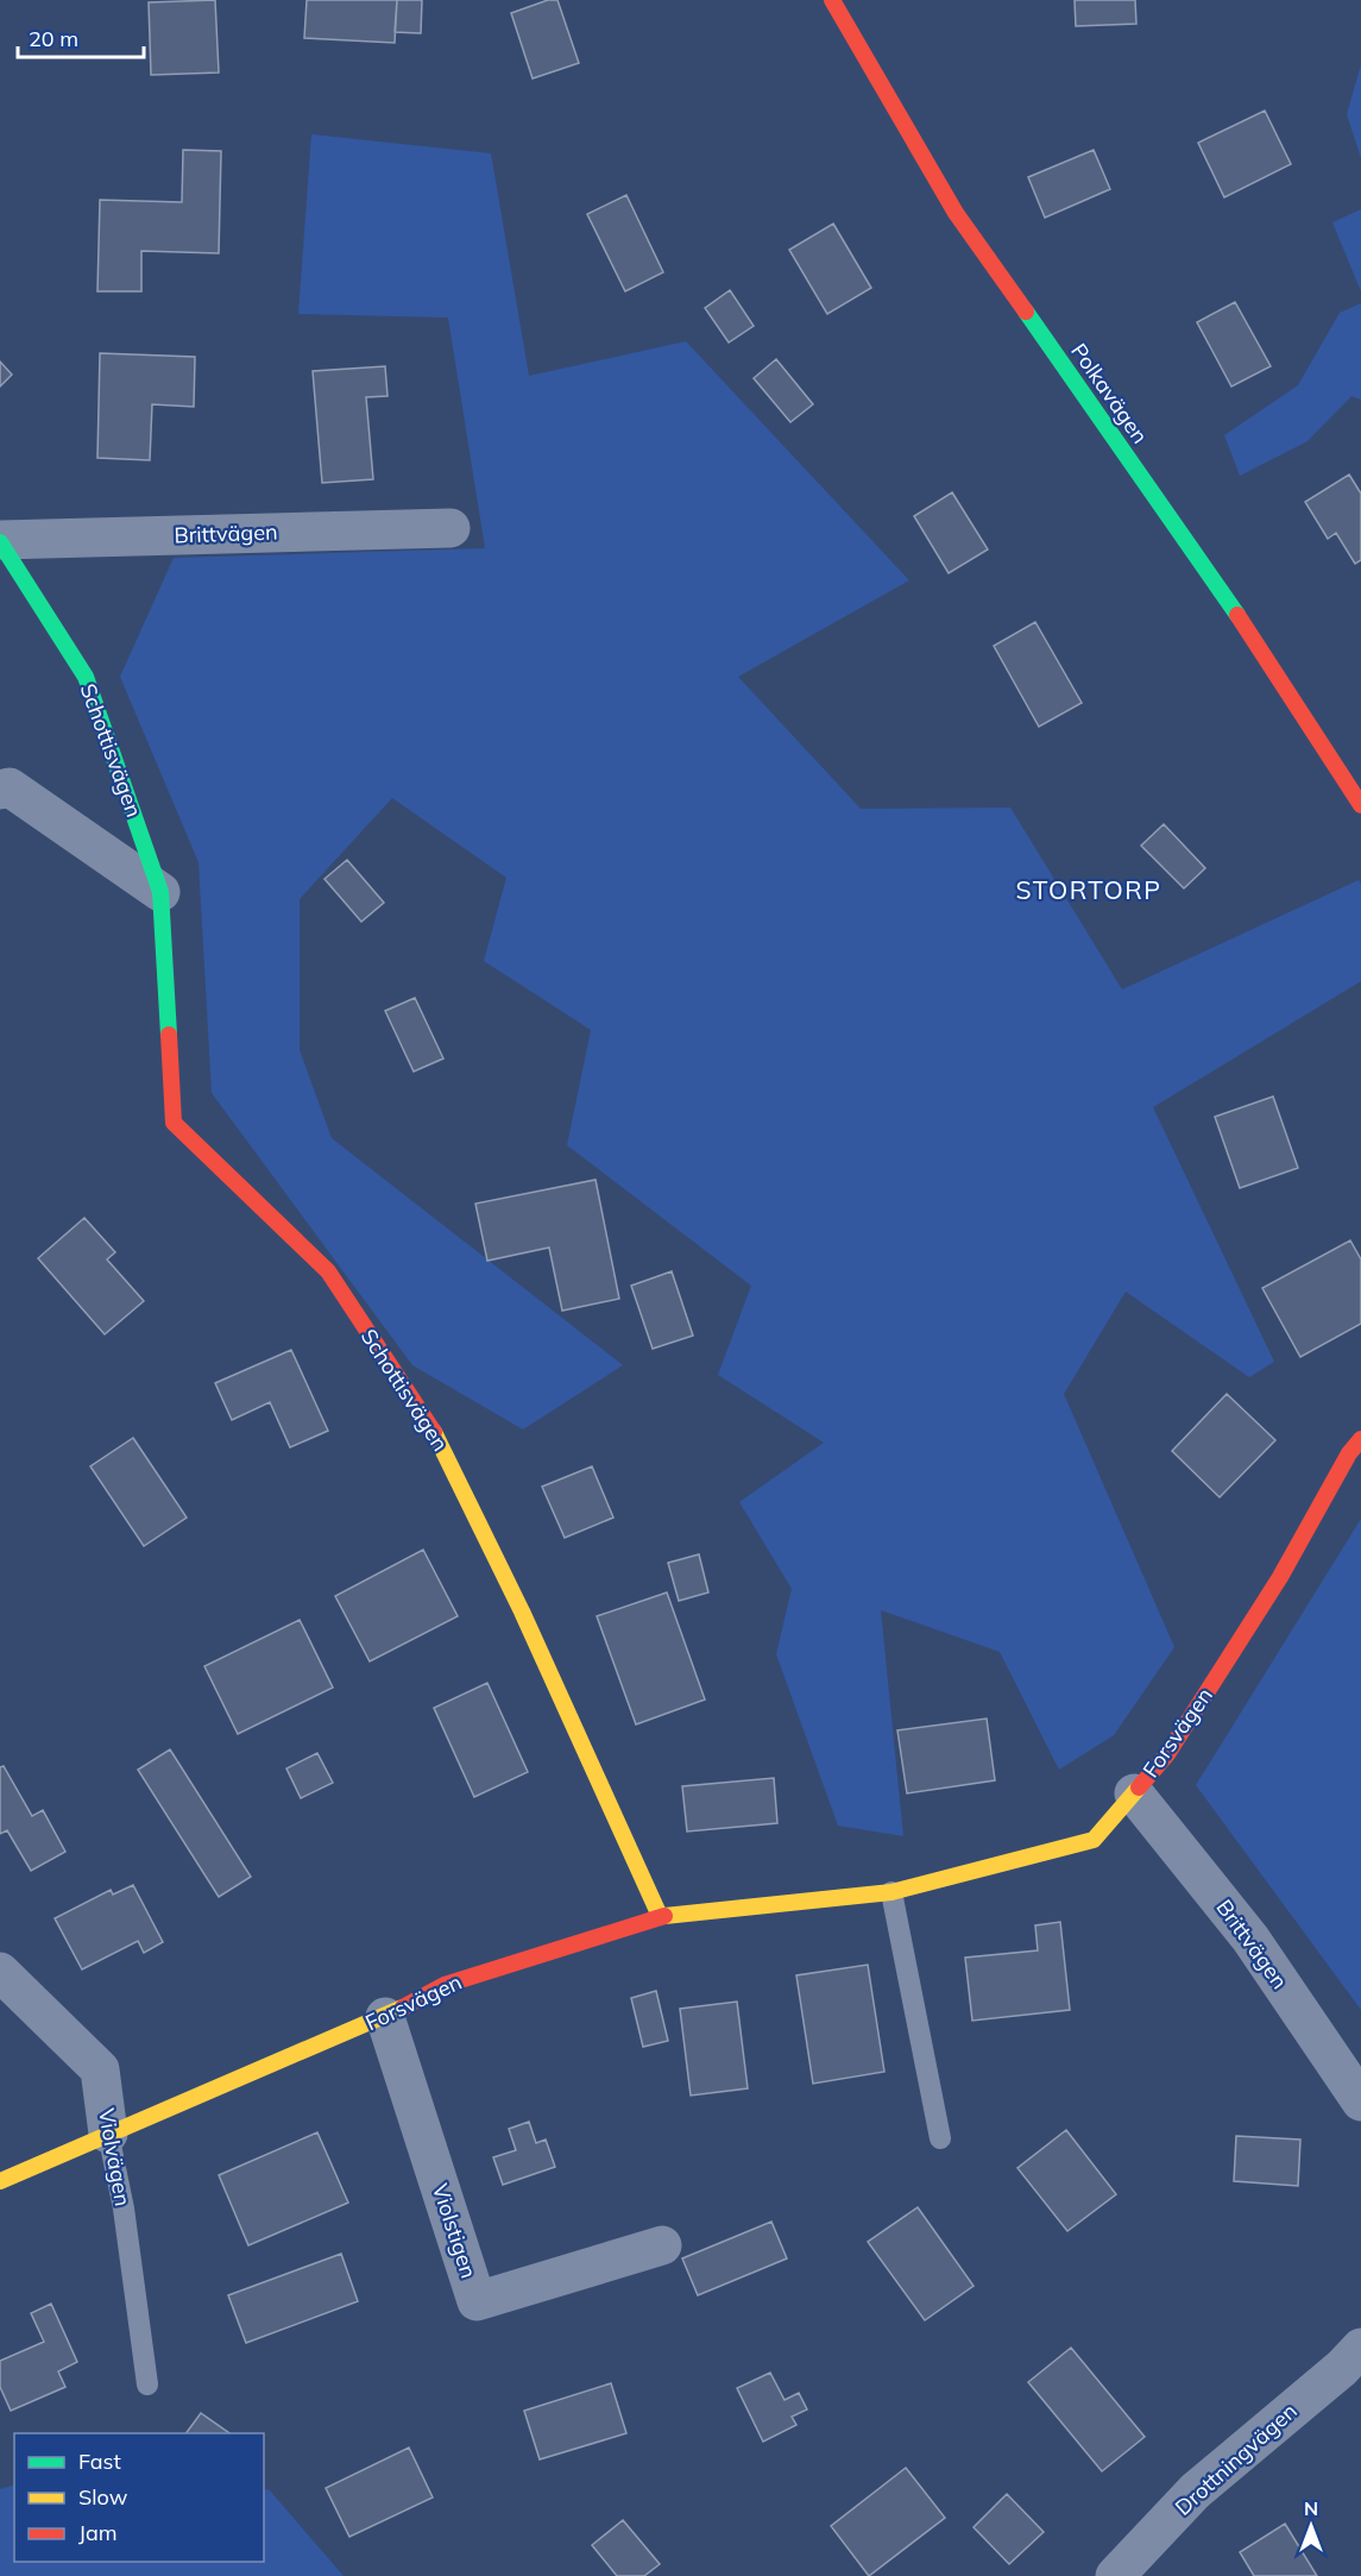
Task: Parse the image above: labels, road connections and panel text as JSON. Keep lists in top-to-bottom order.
{
  "streets": {
    "street": [
      "Polkavägen",
      "Brittvägen",
      "Schottisvägen",
      "Forsvägen",
      "Violvägen",
      "Violstigen",
      "Drottningvägen"
    ]
  },
  "crossings": [
    ["Brittvägen", "Schottisvägen"],
    ["Brittvägen", "Forsvägen"],
    ["Schottisvägen", "Forsvägen"],
    ["Forsvägen", "Violvägen"],
    ["Forsvägen", "Violstigen"]
  ],
  "districts": ["STORTORP"],
  "legend": ["Fast", "Slow", "Jam"],
  "scale_bar": "20 m",
  "north": "top"
}
